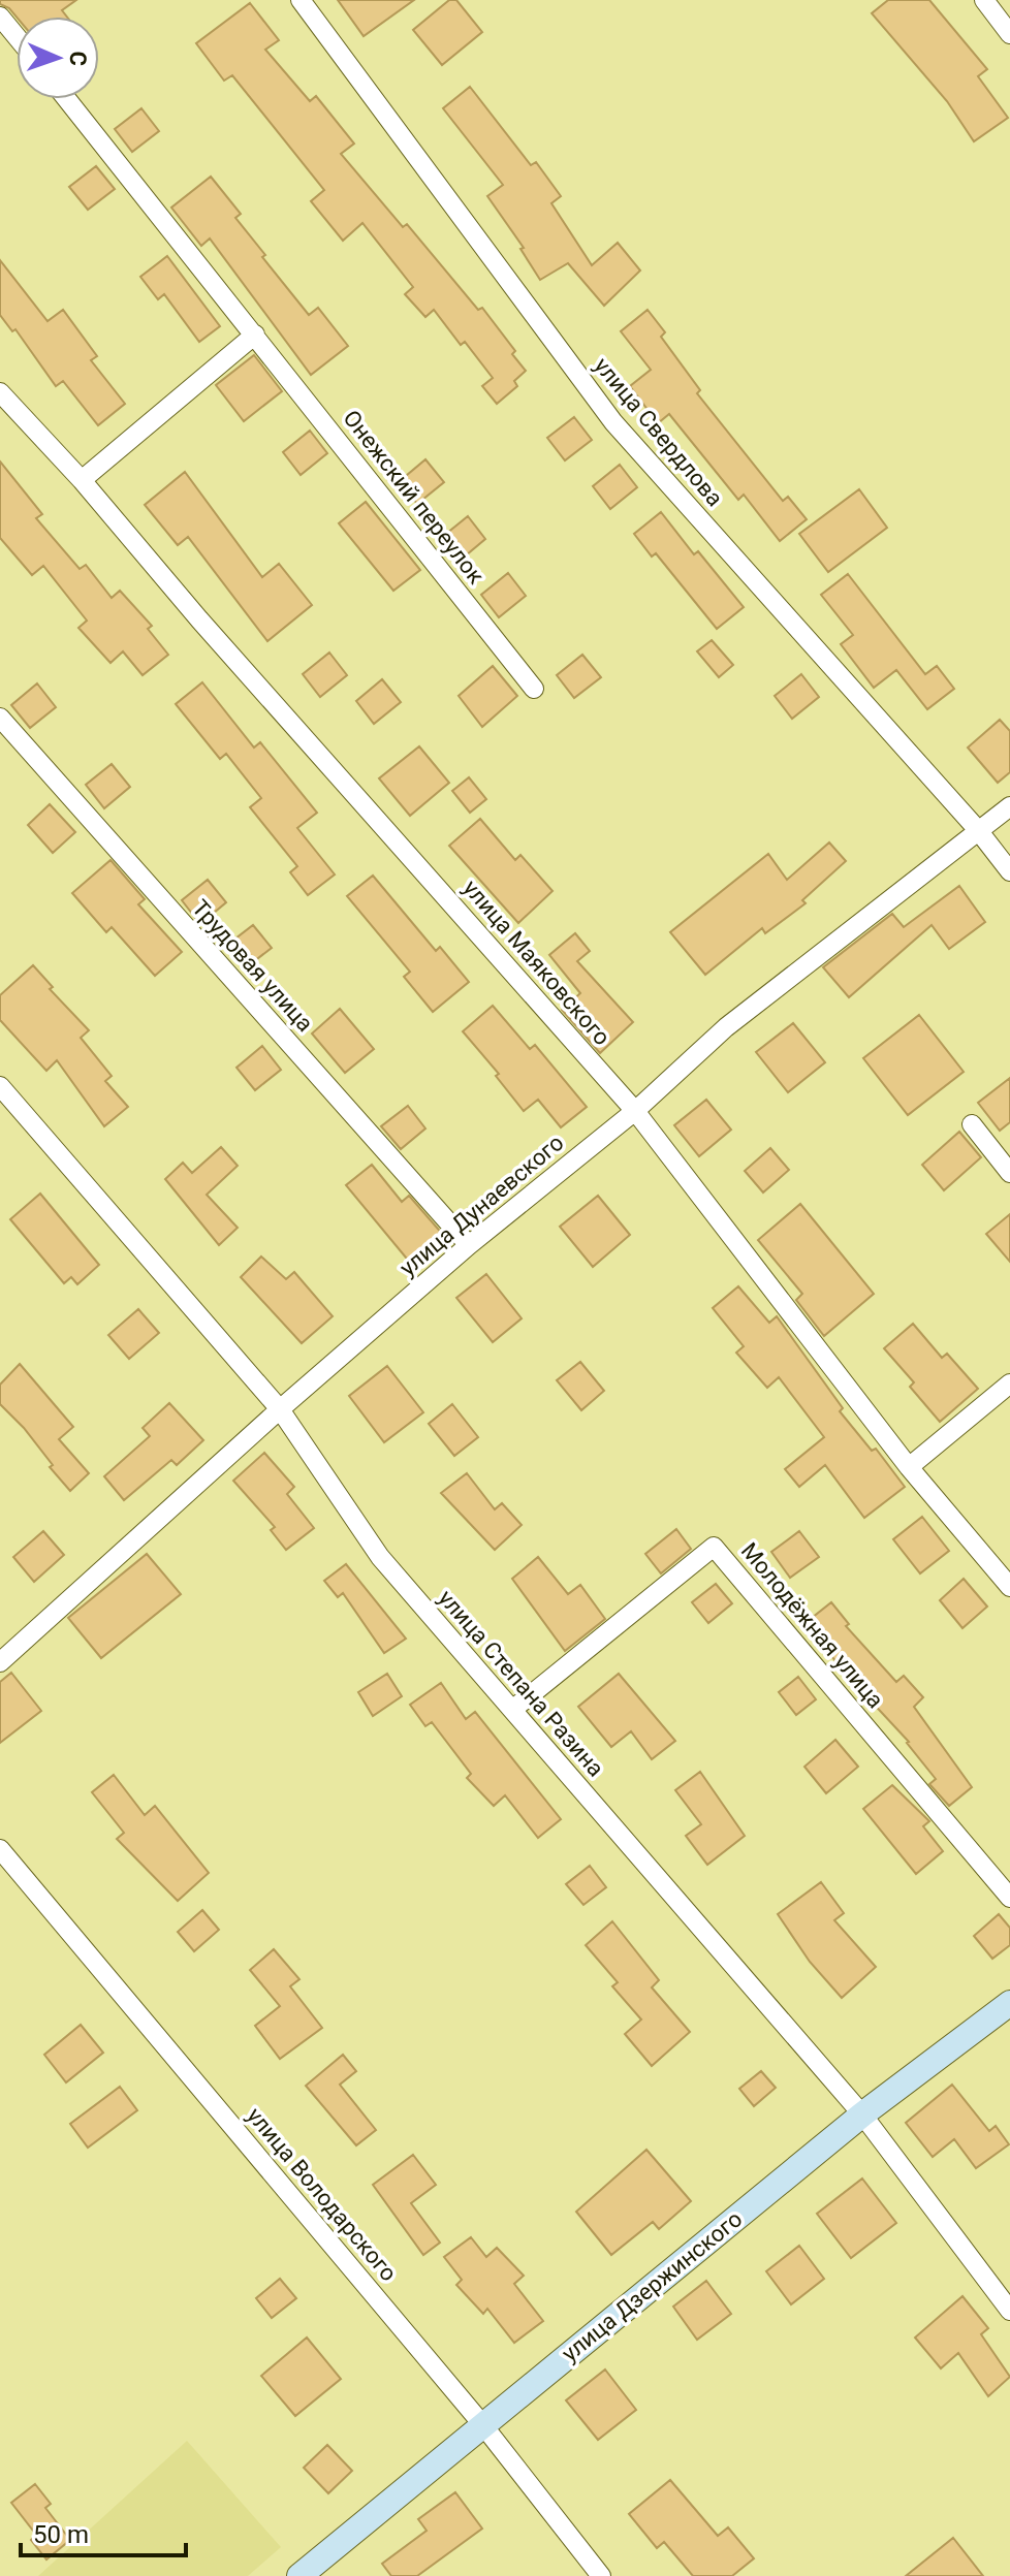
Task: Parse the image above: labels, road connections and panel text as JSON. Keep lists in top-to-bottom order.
{
  "streets": {
    "street": [
      "улица Свердлова",
      "Онежский переулок",
      "улица Маяковского",
      "Трудовая улица",
      "улица Дунаевского",
      "Молодёжная улица",
      "улица Степана Разина",
      "улица Володарского",
      "улица Дзержинского"
    ]
  },
  "crossings": [
    ["улица Свердлова", "улица Дунаевского"],
    ["улица Маяковского", "улица Дунаевского"],
    ["Трудовая улица", "улица Дунаевского"],
    ["улица Дунаевского", "улица Степана Разина"],
    ["Молодёжная улица", "улица Степана Разина"],
    ["улица Степана Разина", "улица Дзержинского"],
    ["улица Володарского", "улица Дзержинского"]
  ],
  "scale_bar": "50 m",
  "north": "right"
}
